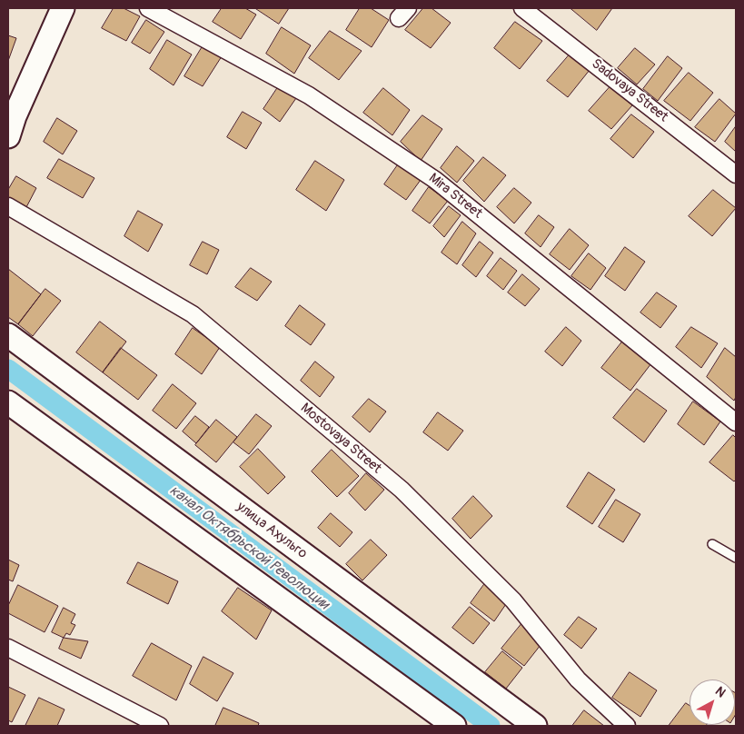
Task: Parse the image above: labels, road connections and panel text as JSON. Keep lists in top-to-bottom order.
{
  "streets": {
    "main road": ["улица Ахульго"],
    "street": ["Sadovaya Street", "Mira Street", "Mostovaya Street"]
  },
  "water": ["канал Октябрьской Революции"],
  "north": "top right"
}
